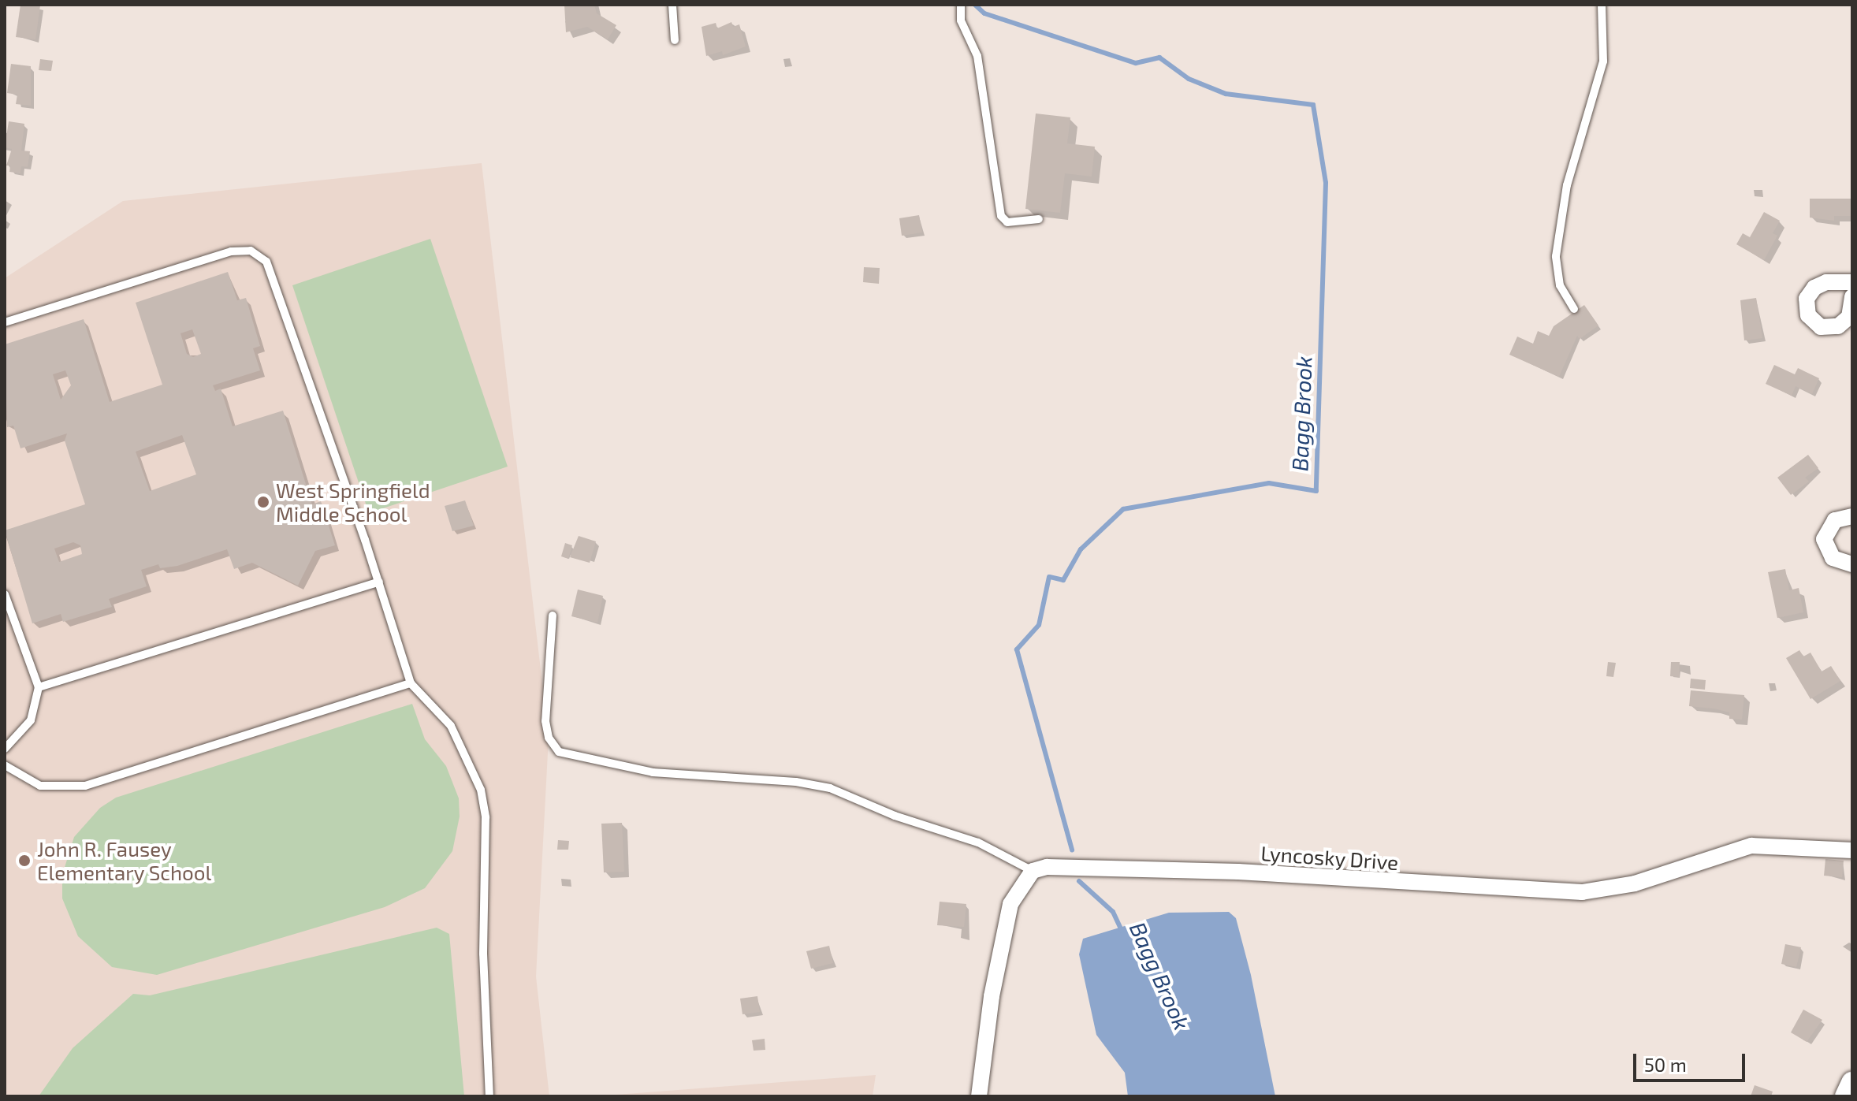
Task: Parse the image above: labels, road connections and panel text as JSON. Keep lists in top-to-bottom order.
{
  "streets": {
    "street": ["Lyncosky Drive"]
  },
  "water": ["Bagg Brook"],
  "places": ["West Springfield Middle School", "John R. Fausey Elementary School"],
  "scale_bar": "50 m"
}
